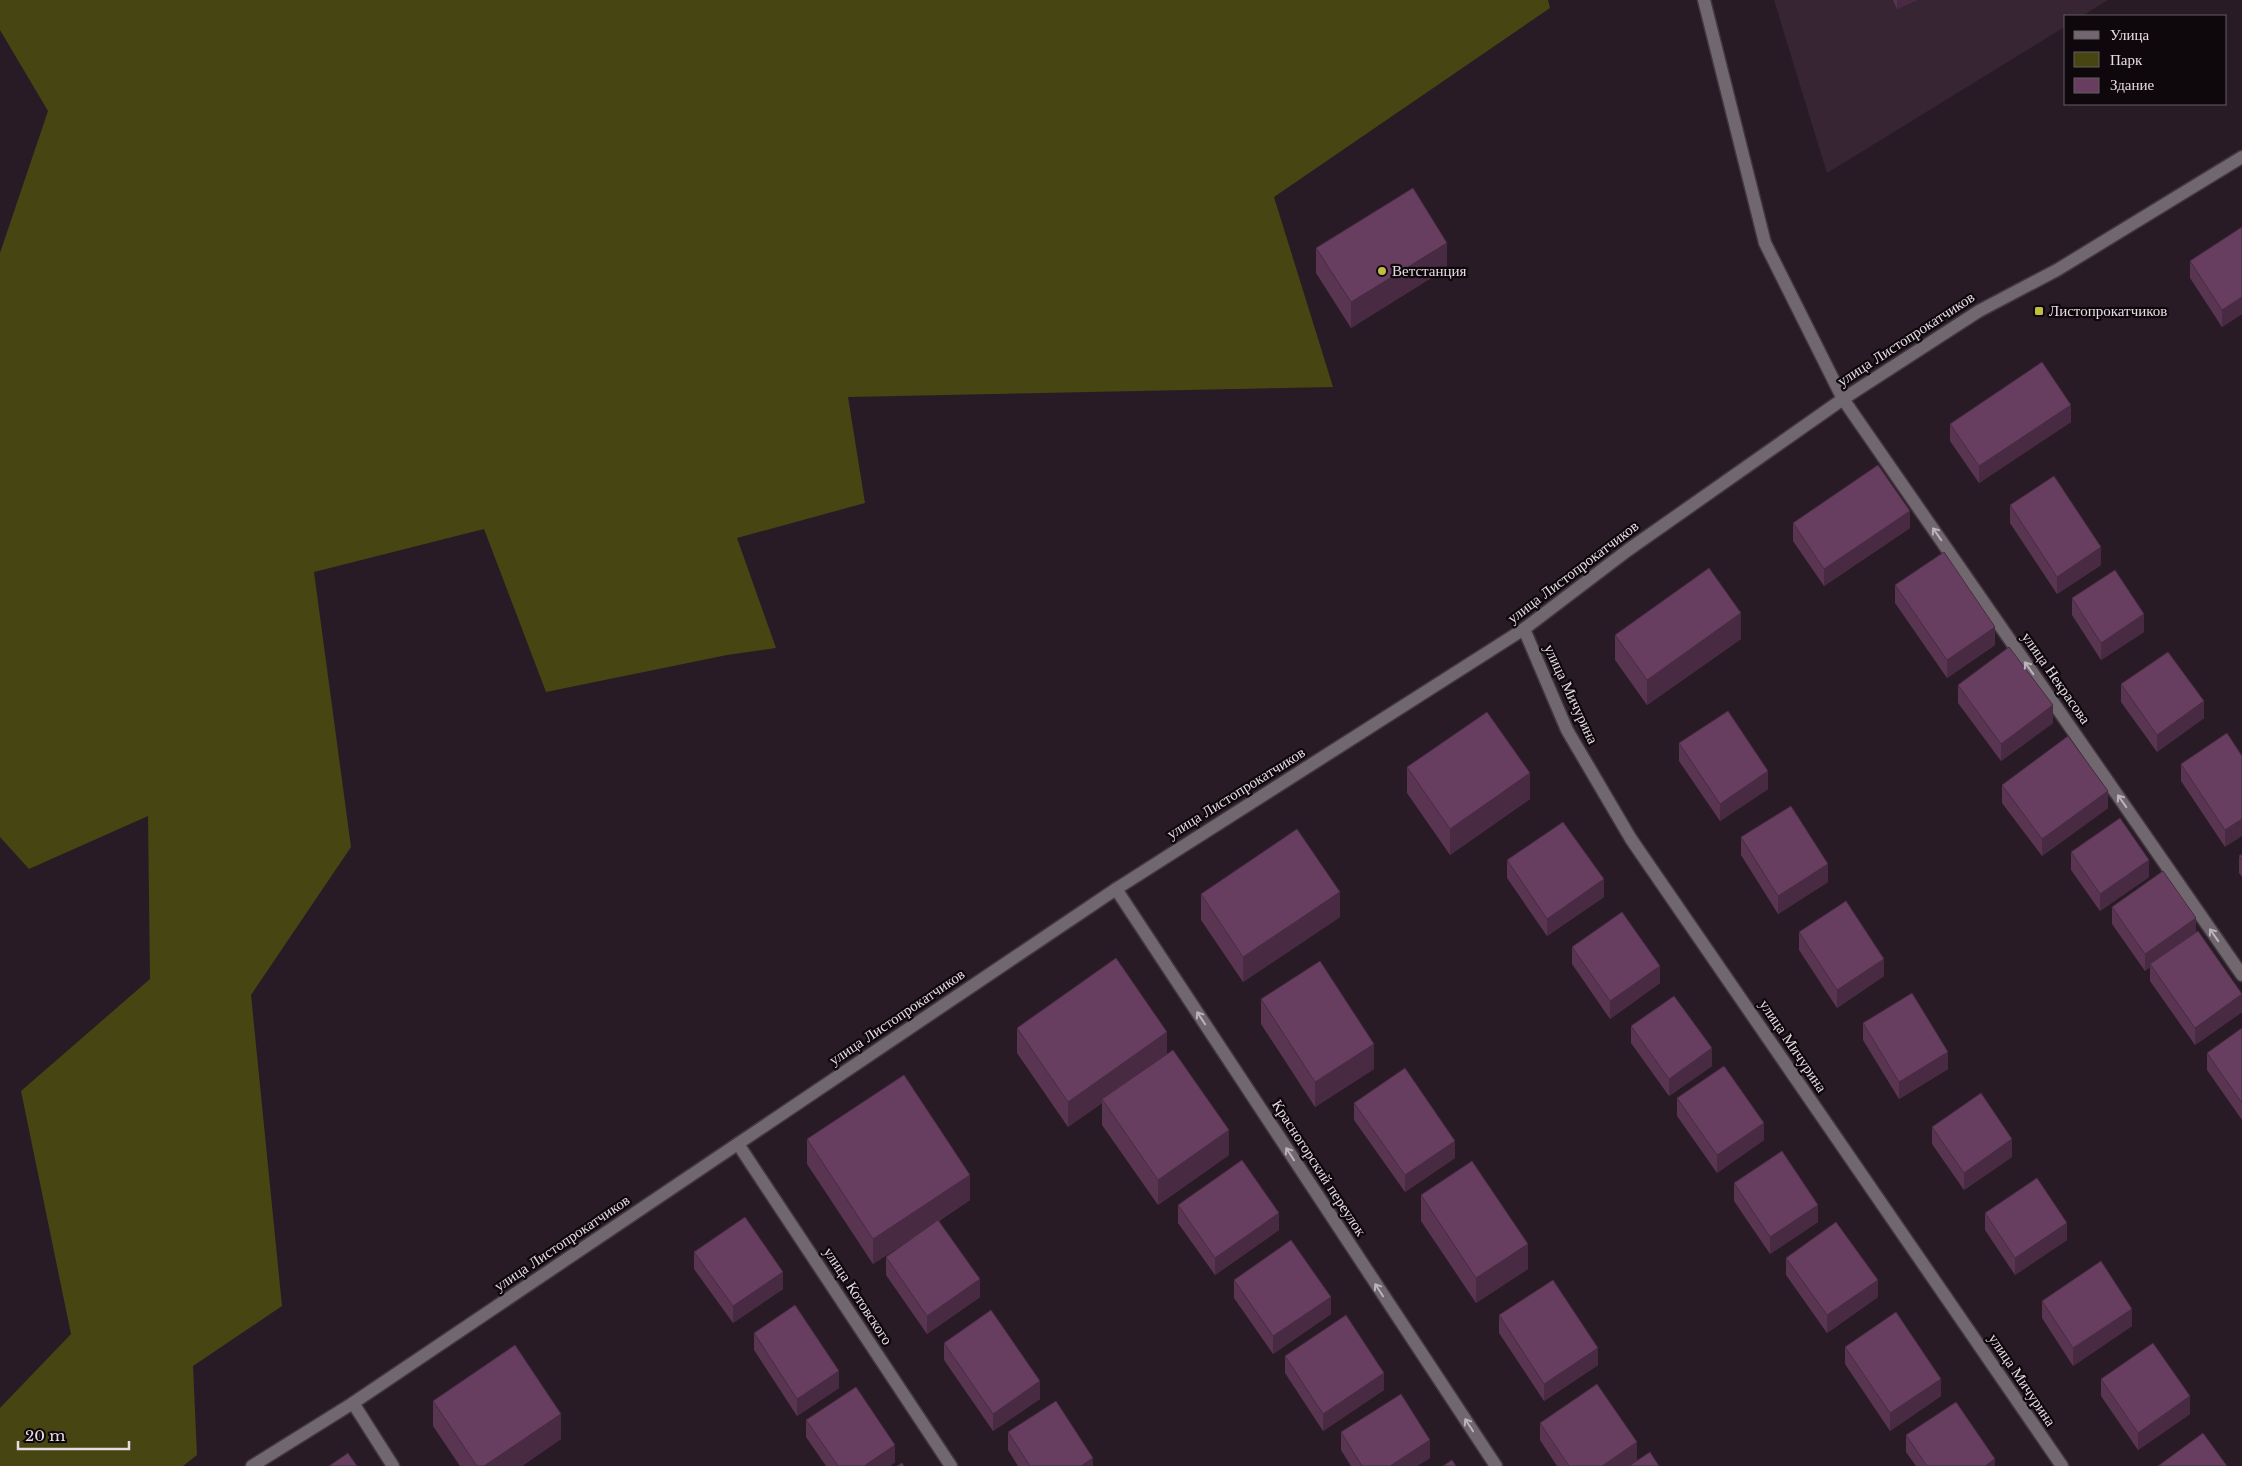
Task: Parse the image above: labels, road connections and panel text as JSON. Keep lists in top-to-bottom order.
{
  "streets": {
    "street": [
      "улица Листопрокатчиков",
      "улица Некрасова",
      "улица Мичурина",
      "Красногорский переулок",
      "улица Котовского"
    ]
  },
  "crossings": [
    ["улица Листопрокатчиков", "улица Некрасова"],
    ["улица Листопрокатчиков", "улица Мичурина"],
    ["улица Листопрокатчиков", "Красногорский переулок"],
    ["улица Листопрокатчиков", "улица Котовского"]
  ],
  "one_way": ["улица Некрасова", "Красногорский переулок"],
  "places": {
    "other": ["Ветстанция"],
    "transit": ["Листопрокатчиков"]
  },
  "legend": ["Улица", "Парк", "Здание"],
  "scale_bar": "20 m"
}
